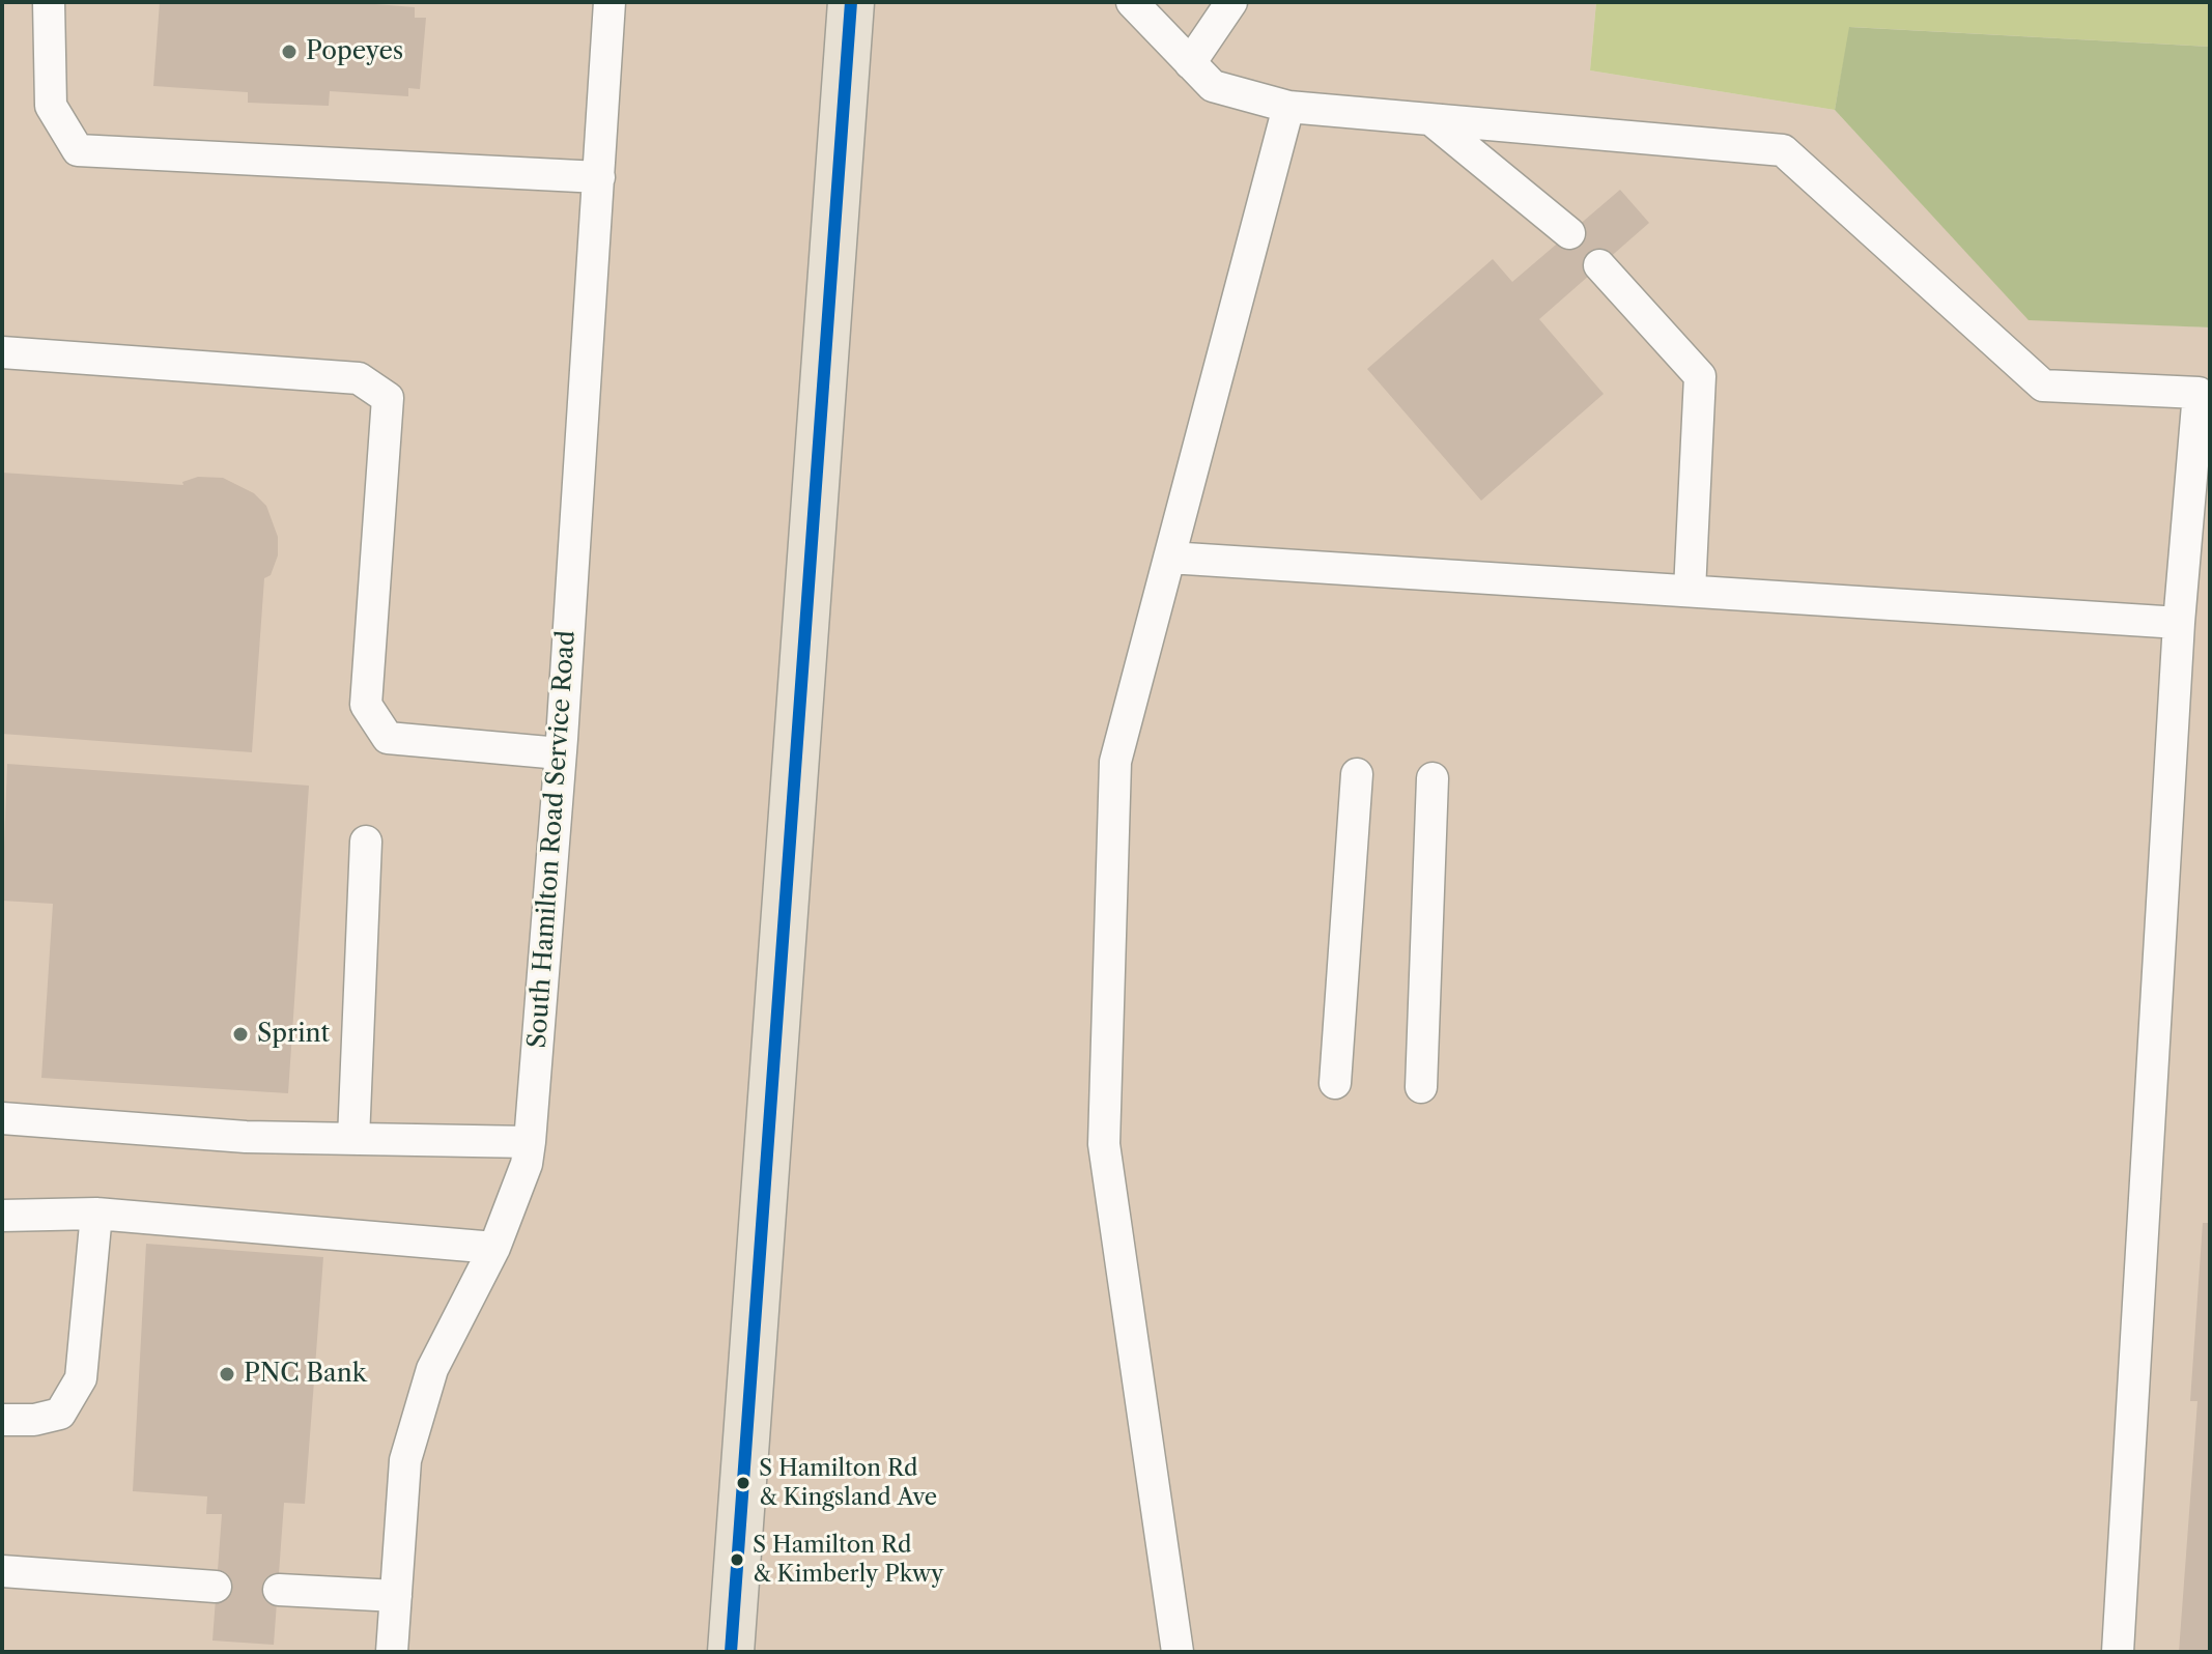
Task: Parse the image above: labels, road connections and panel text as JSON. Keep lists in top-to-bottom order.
{
  "streets": {
    "lane": ["South Hamilton Road Service Road"]
  },
  "places": [
    "Popeyes",
    "Sprint",
    "PNC Bank",
    "S Hamilton Rd & Kingsland Ave",
    "S Hamilton Rd & Kimberly Pkwy"
  ]
}
